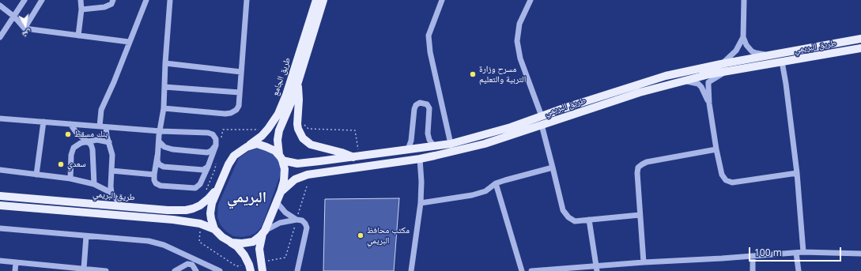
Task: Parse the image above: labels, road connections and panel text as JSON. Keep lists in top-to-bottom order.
{
  "streets": {
    "main road": ["طريق البريمي", "طريق الجامع"]
  },
  "crossings": [
    ["طريق البريمي", "طريق الجامع"]
  ],
  "districts": ["البريمي"],
  "places": [
    "مسرح وزارة التربية والتعليم",
    "بنك مسقط",
    "سعدي",
    "مكتب محافظ البريمي"
  ],
  "scale_bar": "100 m",
  "north": "bottom"
}
